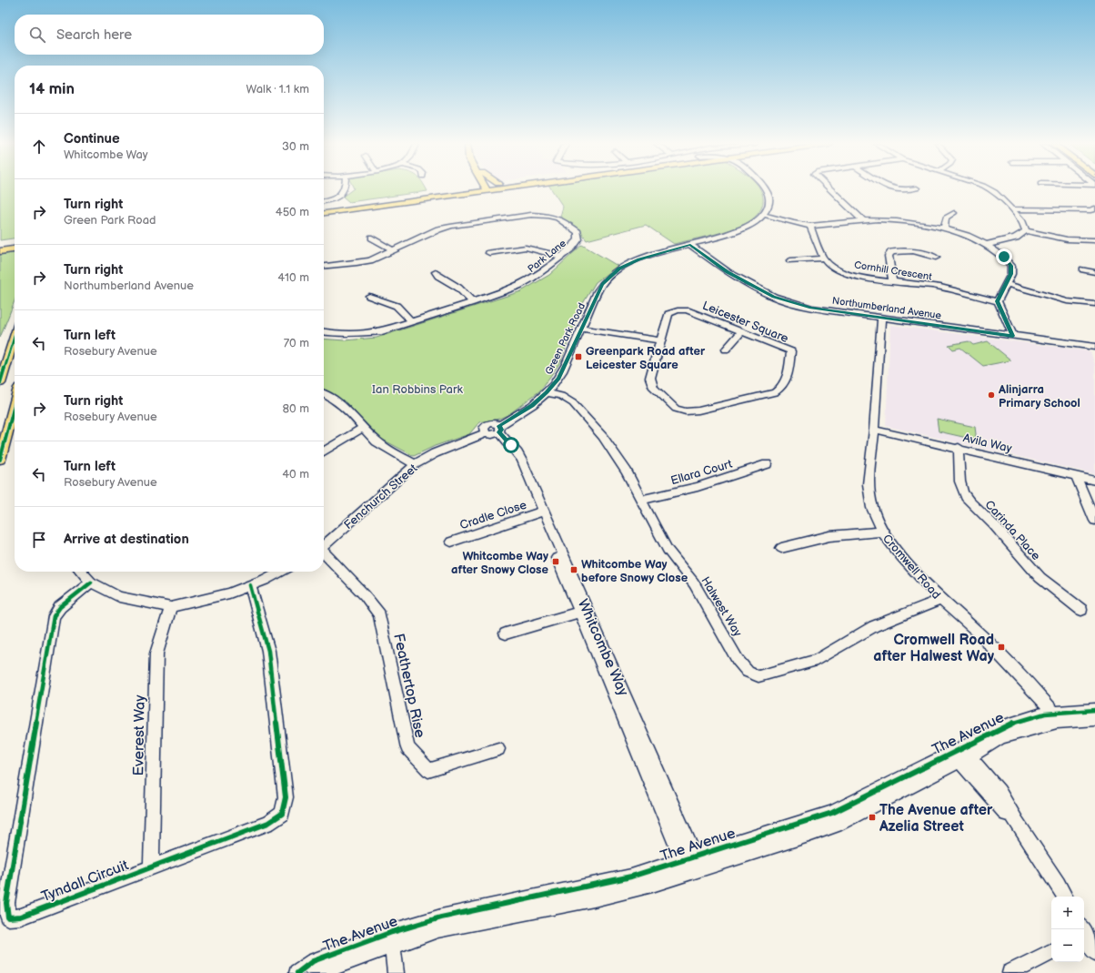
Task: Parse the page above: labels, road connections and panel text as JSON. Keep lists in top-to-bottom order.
{
  "streets": {
    "street": [
      "Park Lane",
      "Cornhill Crescent",
      "Northumberland Avenue",
      "Leicester Square",
      "Green Park Road",
      "Avila Way",
      "Ellara Court",
      "Fenchurch Street",
      "Cradle Close",
      "Carinda Place",
      "Cromwell Road",
      "Halwest Way",
      "Whitcombe Way",
      "Feathertop Rise",
      "The Avenue",
      "Everest Way",
      "Tyndall Circuit"
    ]
  },
  "crossings": [
    ["Northumberland Avenue", "Green Park Road"],
    ["Northumberland Avenue", "Cromwell Road"],
    ["Green Park Road", "Fenchurch Street"],
    ["Green Park Road", "Halwest Way"],
    ["Green Park Road", "Whitcombe Way"],
    ["Avila Way", "Carinda Place"],
    ["Avila Way", "Cromwell Road"],
    ["Ellara Court", "Halwest Way"],
    ["Fenchurch Street", "Whitcombe Way"],
    ["Cradle Close", "Whitcombe Way"],
    ["Cromwell Road", "Halwest Way"],
    ["Cromwell Road", "The Avenue"],
    ["Whitcombe Way", "The Avenue"],
    ["Everest Way", "Tyndall Circuit"]
  ],
  "parks": ["Ian Robbins Park"],
  "places": {
    "transit": [
      "Greenpark Road after Leicester Square",
      "Whitcombe Way after Snowy Close",
      "Whitcombe Way before Snowy Close",
      "Cromwell Road after Halwest Way",
      "The Avenue after Azelia Street"
    ],
    "other": ["Alinjarra Primary School"]
  },
  "page": {
    "search": "Search here",
    "heading": ["14 min", "Walk · 1.1 km"],
    "list": [
      ["Continue", "Whitcombe Way", "30 m"],
      ["Turn right", "Green Park Road", "450 m"],
      ["Turn right", "Northumberland Avenue", "410 m"],
      ["Turn left", "Rosebury Avenue", "70 m"],
      ["Turn right", "Rosebury Avenue", "80 m"],
      ["Turn left", "Rosebury Avenue", "40 m"],
      "Arrive at destination"
    ],
    "map_buttons": ["+", "−"]
  }
}
